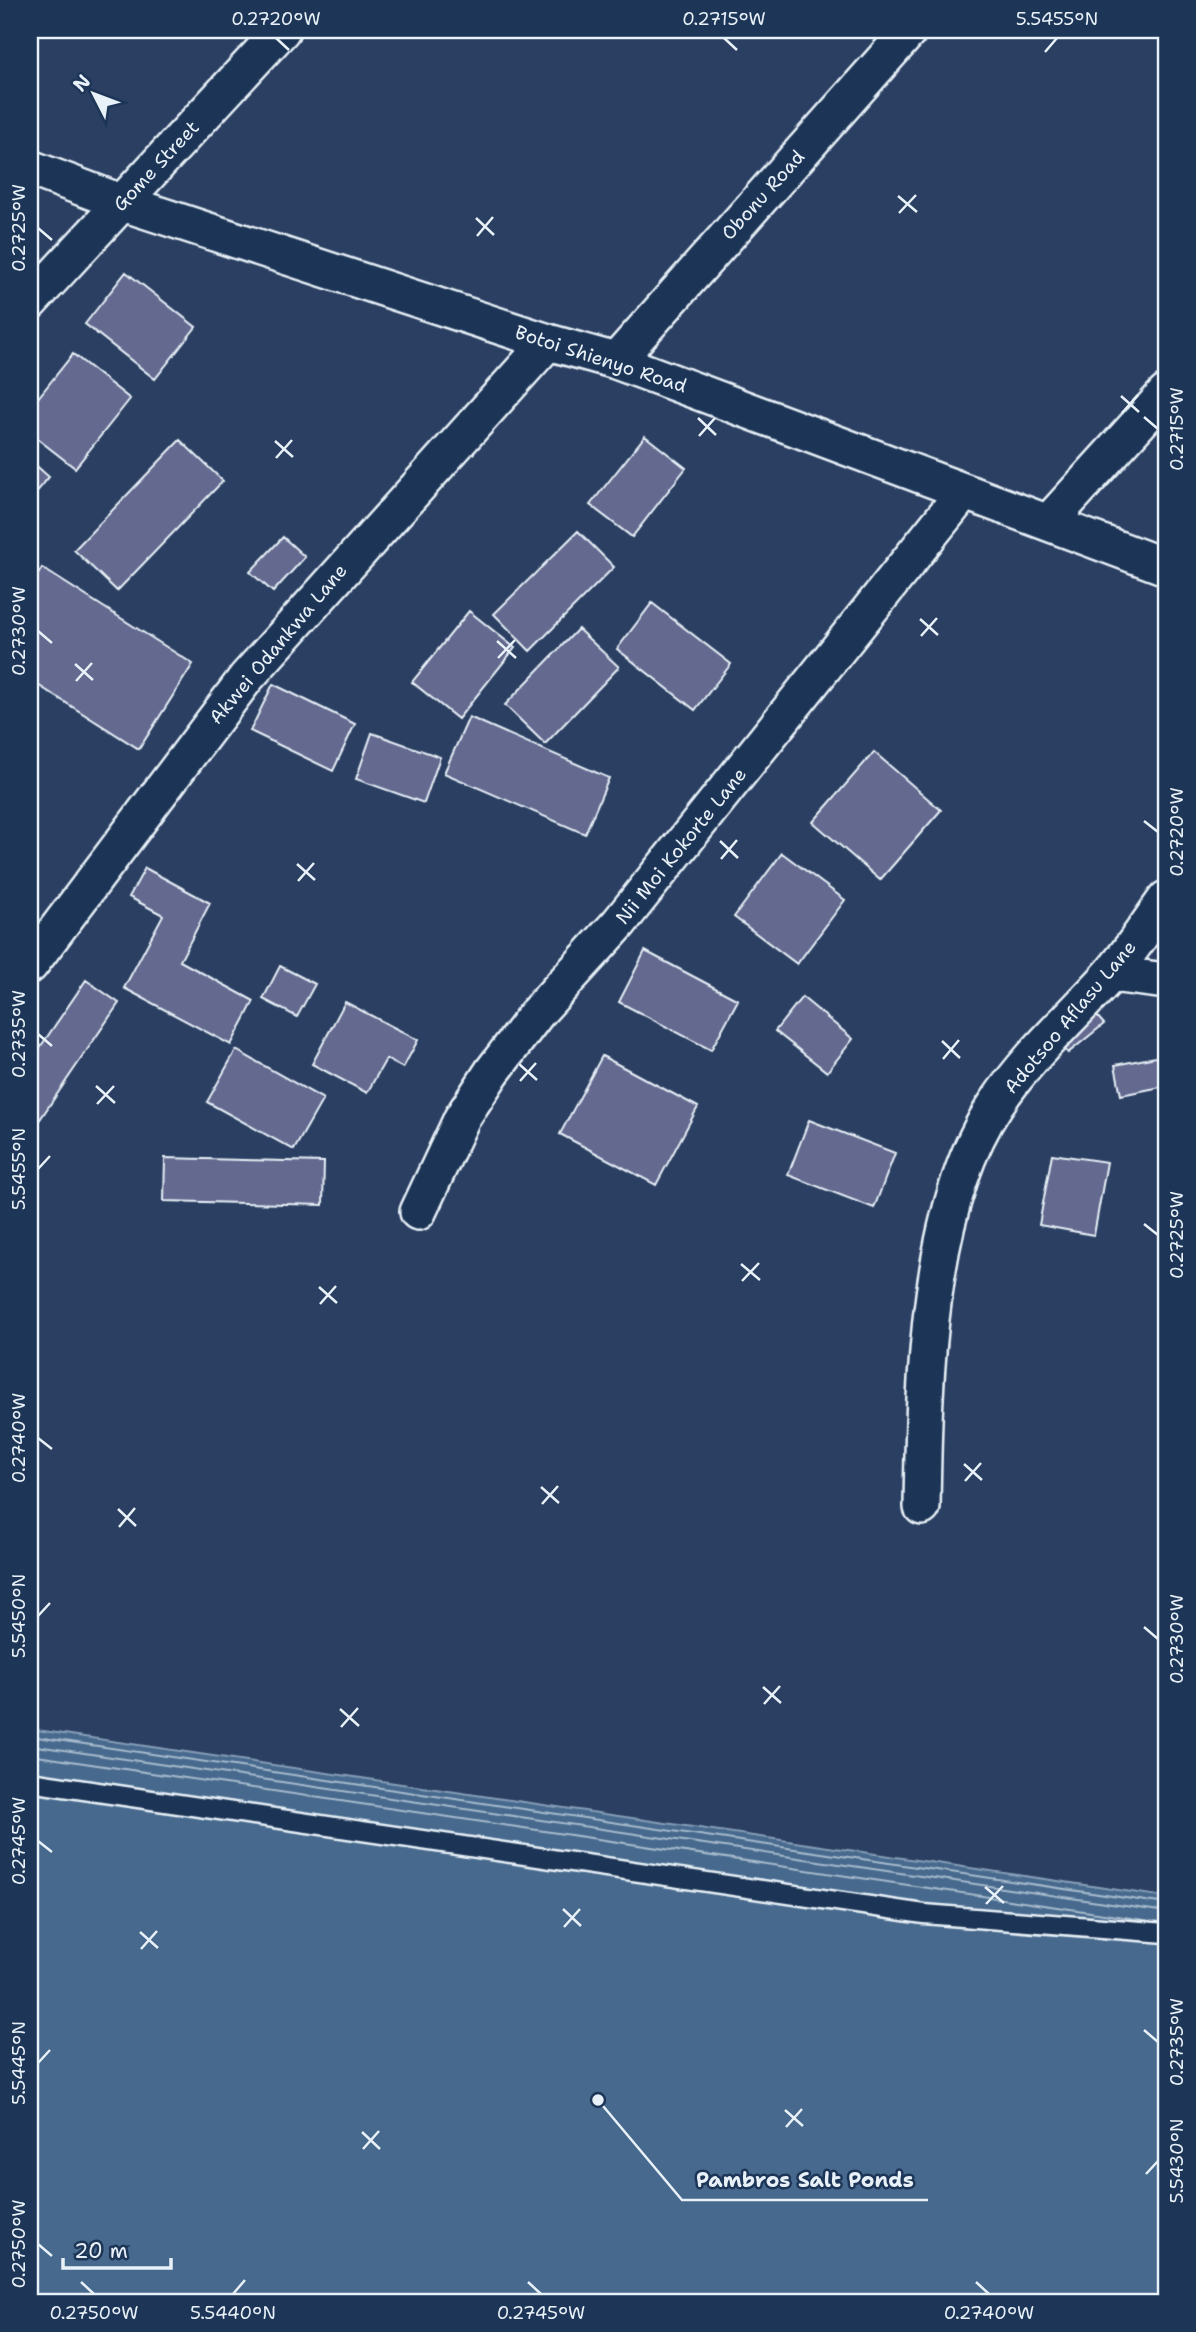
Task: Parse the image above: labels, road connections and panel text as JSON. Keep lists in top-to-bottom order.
{
  "streets": {
    "street": [
      "Gome Street",
      "Obonu Road",
      "Botoi Shienyo Road",
      "Akwei Odankwa Lane",
      "Nii Moi Kokorte Lane",
      "Adotsoo Aflasu Lane"
    ]
  },
  "crossings": [
    ["Gome Street", "Botoi Shienyo Road"],
    ["Obonu Road", "Botoi Shienyo Road"],
    ["Botoi Shienyo Road", "Akwei Odankwa Lane"],
    ["Botoi Shienyo Road", "Nii Moi Kokorte Lane"]
  ],
  "places": ["Pambros Salt Ponds"],
  "scale_bar": "20 m",
  "north": "top left",
  "coordinates": [
    "0.2720°W",
    "0.2715°W",
    "5.5455°N",
    "0.2725°W",
    "0.2730°W",
    "0.2735°W",
    "0.2740°W",
    "5.5450°N",
    "0.2745°W",
    "5.5445°N",
    "5.5430°N",
    "0.2750°W",
    "5.5440°N"
  ]
}
